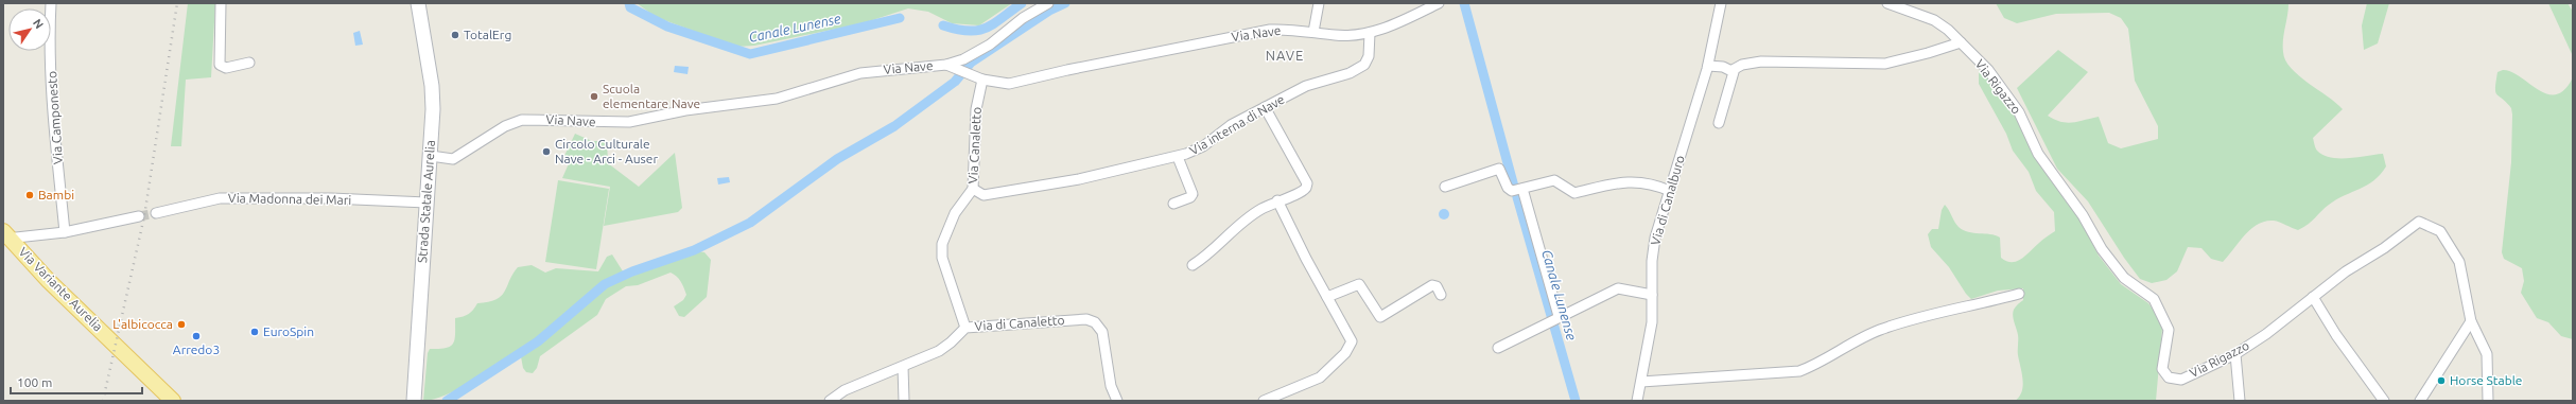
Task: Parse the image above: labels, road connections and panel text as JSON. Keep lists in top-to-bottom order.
{
  "streets": {
    "main road": ["Strada Statale Aurelia", "Via Variante Aurelia"],
    "street": [
      "Via Nave",
      "Via Rigazzo",
      "Via Camponesto",
      "Via interna di Nave",
      "Via Canaletto",
      "Via Madonna dei Mari",
      "Via di Canalburo",
      "Via di Canaletto"
    ]
  },
  "crossings": [
    ["Via Nave", "Via interna di Nave"],
    ["Via Nave", "Via Canaletto"],
    ["Via Nave", "Strada Statale Aurelia"],
    ["Via interna di Nave", "Via Canaletto"],
    ["Via Canaletto", "Via di Canaletto"],
    ["Via Madonna dei Mari", "Strada Statale Aurelia"]
  ],
  "districts": ["NAVE"],
  "water": ["Canale Lunense"],
  "places": [
    "TotalErg",
    "Scuola elementare Nave",
    "Circolo Culturale Nave - Arci - Auser",
    "Bambi",
    "L'albicocca",
    "EuroSpin",
    "Arredo3",
    "Horse Stable"
  ],
  "scale_bar": "100 m",
  "north": "top right"
}
